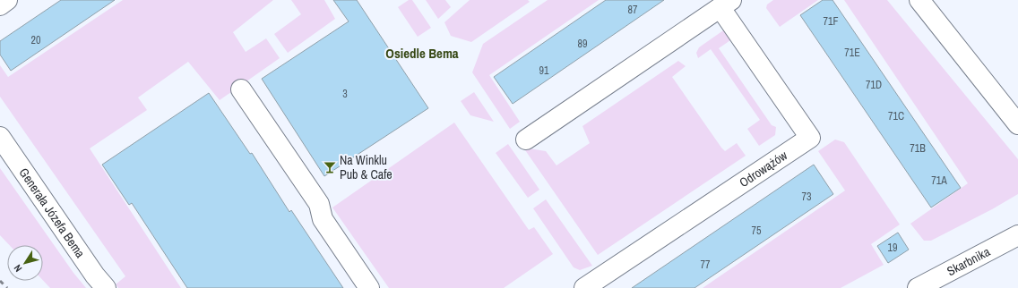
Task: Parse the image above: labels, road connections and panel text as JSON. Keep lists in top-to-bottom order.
{
  "streets": {
    "street": ["Odrowążów", "Generała Józefa Bema", "Skarbnika"]
  },
  "districts": ["Osiedle Bema"],
  "places": {
    "bar": ["Na Winklu Pub & Cafe"]
  },
  "house_numbers": [
    "87",
    "71F",
    "20",
    "89",
    "71E",
    "91",
    "71D",
    "3",
    "71C",
    "71B",
    "71A",
    "73",
    "75",
    "19",
    "77"
  ],
  "north": "bottom left"
}
